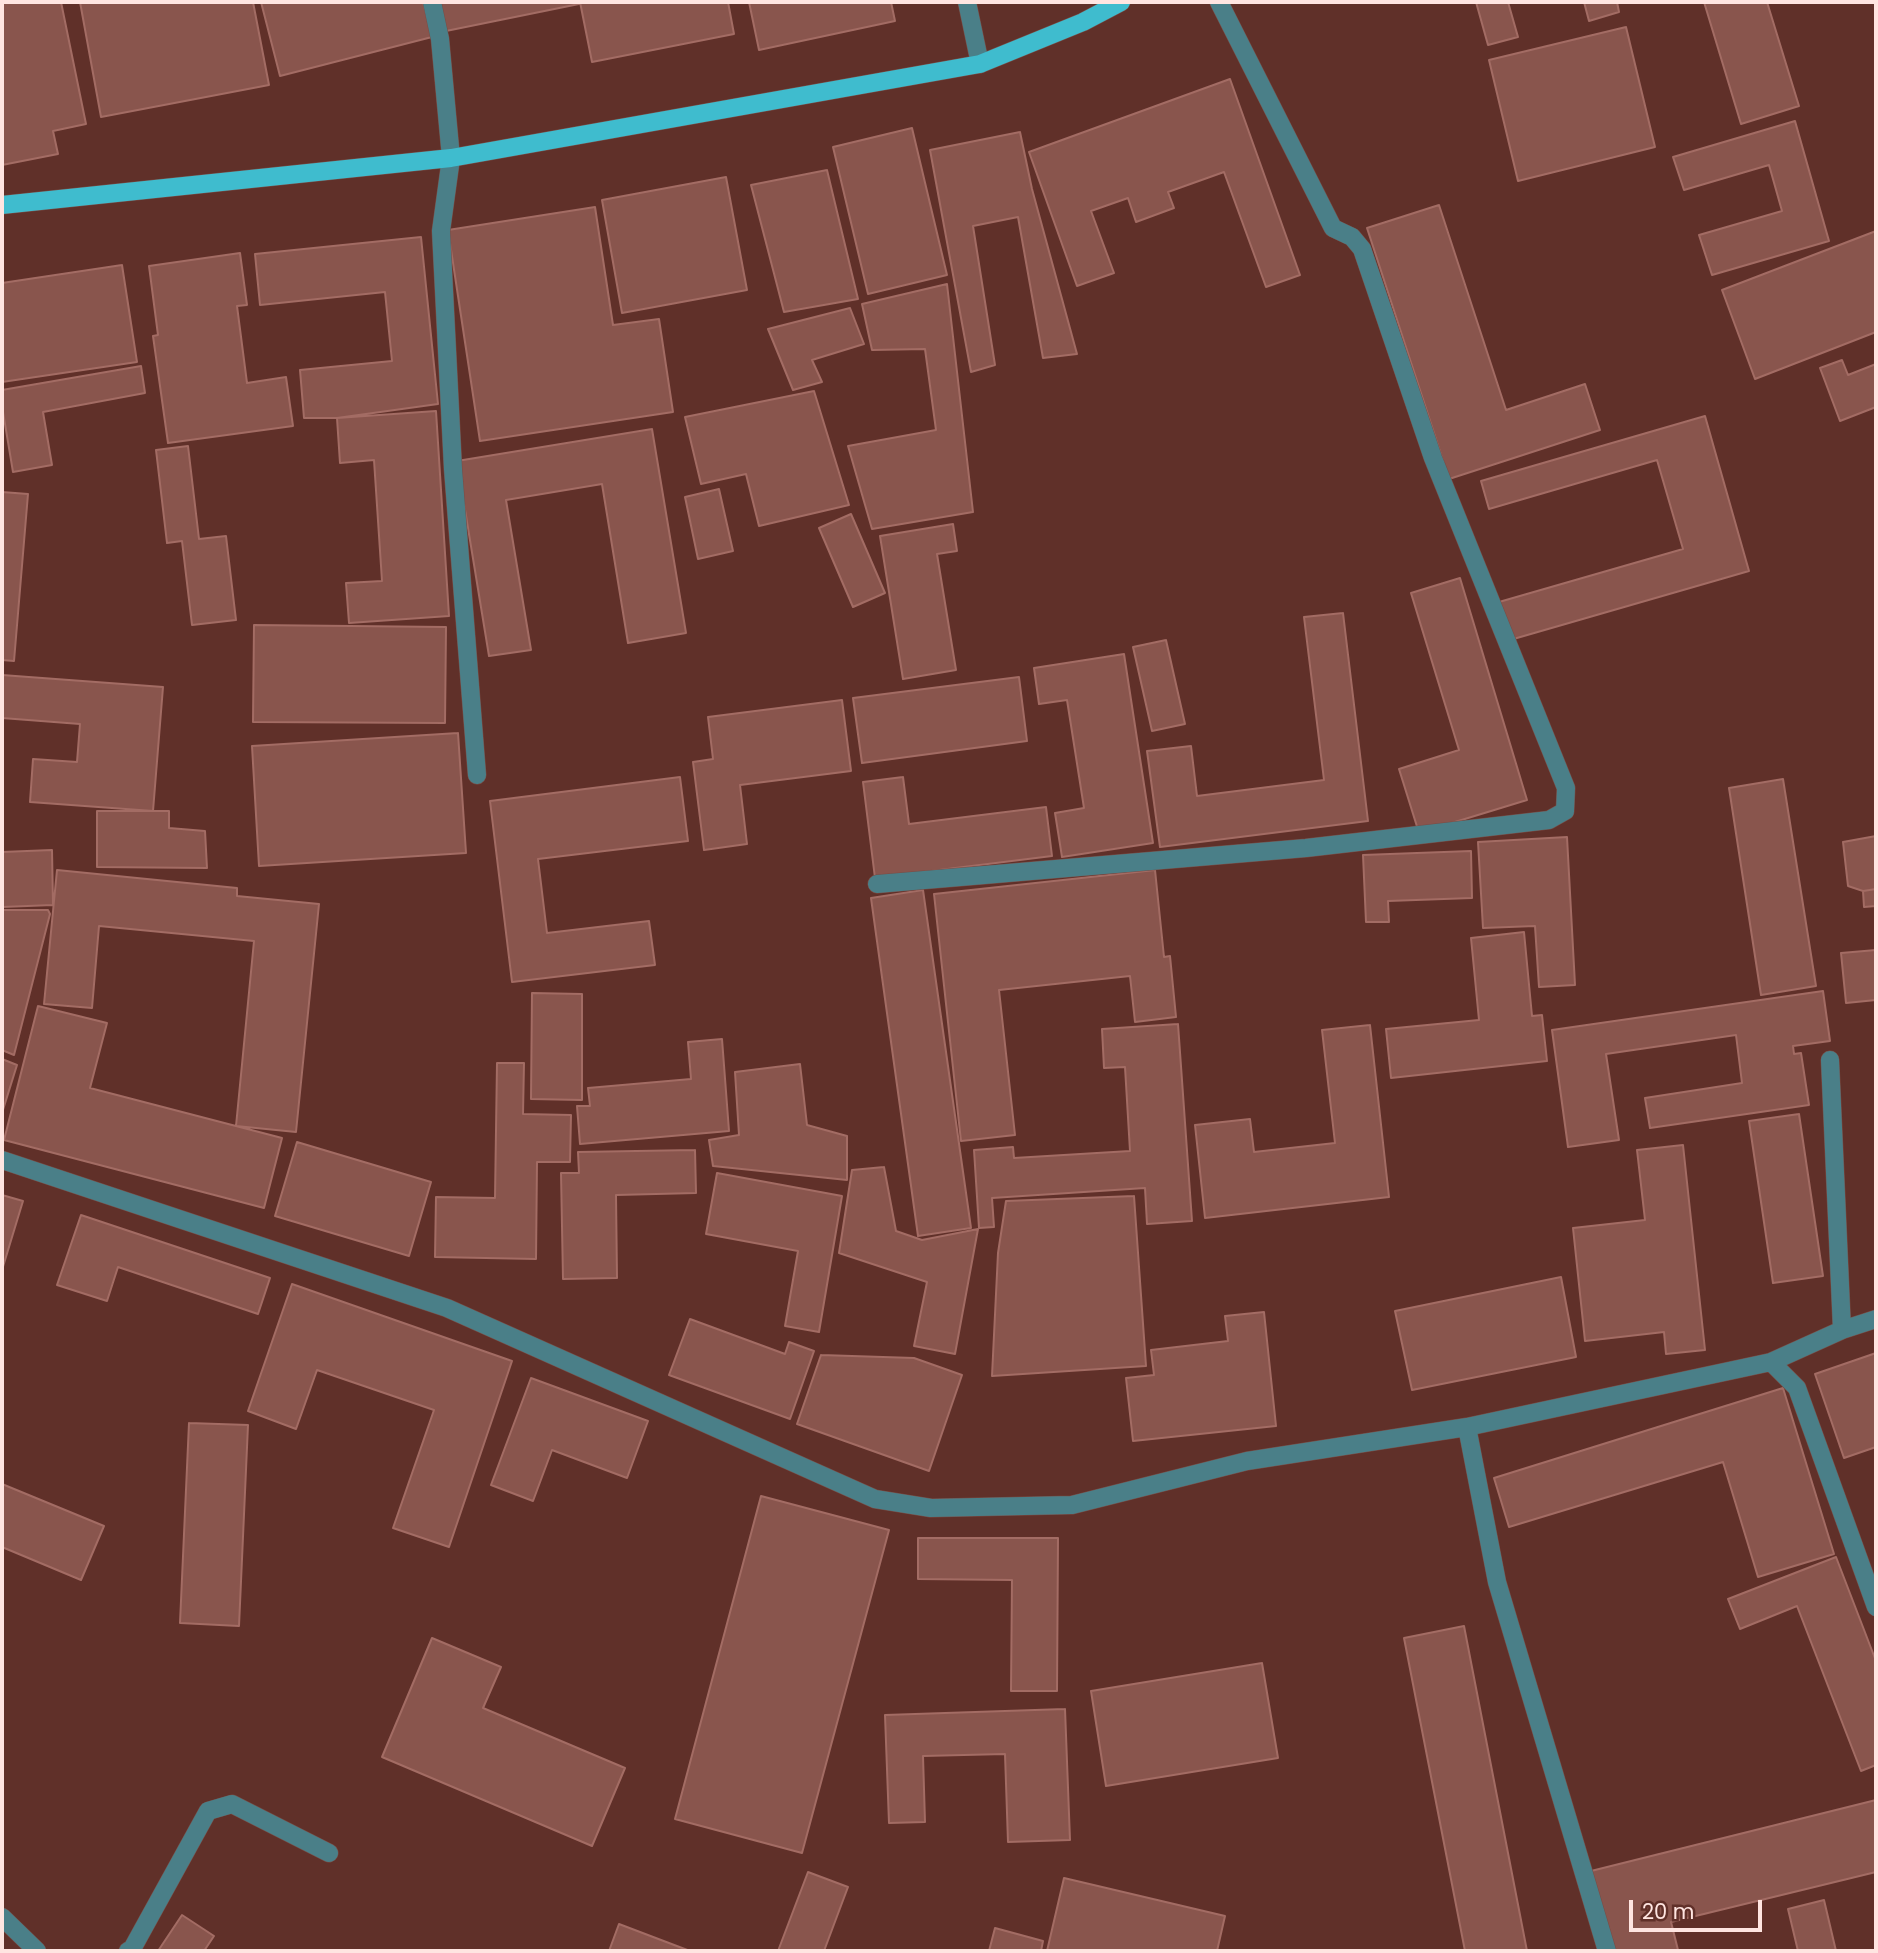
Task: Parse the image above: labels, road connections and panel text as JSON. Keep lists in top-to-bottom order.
{
  "scale_bar": "20 m"
}
